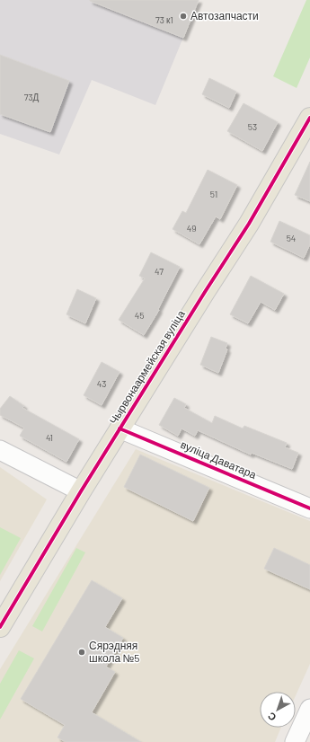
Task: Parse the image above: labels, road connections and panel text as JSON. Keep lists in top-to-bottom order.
{
  "streets": {
    "main road": ["Чырвонаармейская вуліца"],
    "street": ["вуліца Даватара"]
  },
  "crossings": [
    ["Чырвонаармейская вуліца", "вуліца Даватара"]
  ],
  "places": ["Автозапчасти", "Сярэдняя школа №5"],
  "house_numbers": [
    "73 к1",
    "73Д",
    "53",
    "51",
    "49",
    "54",
    "47",
    "45",
    "43",
    "41"
  ],
  "north": "bottom left"
}
